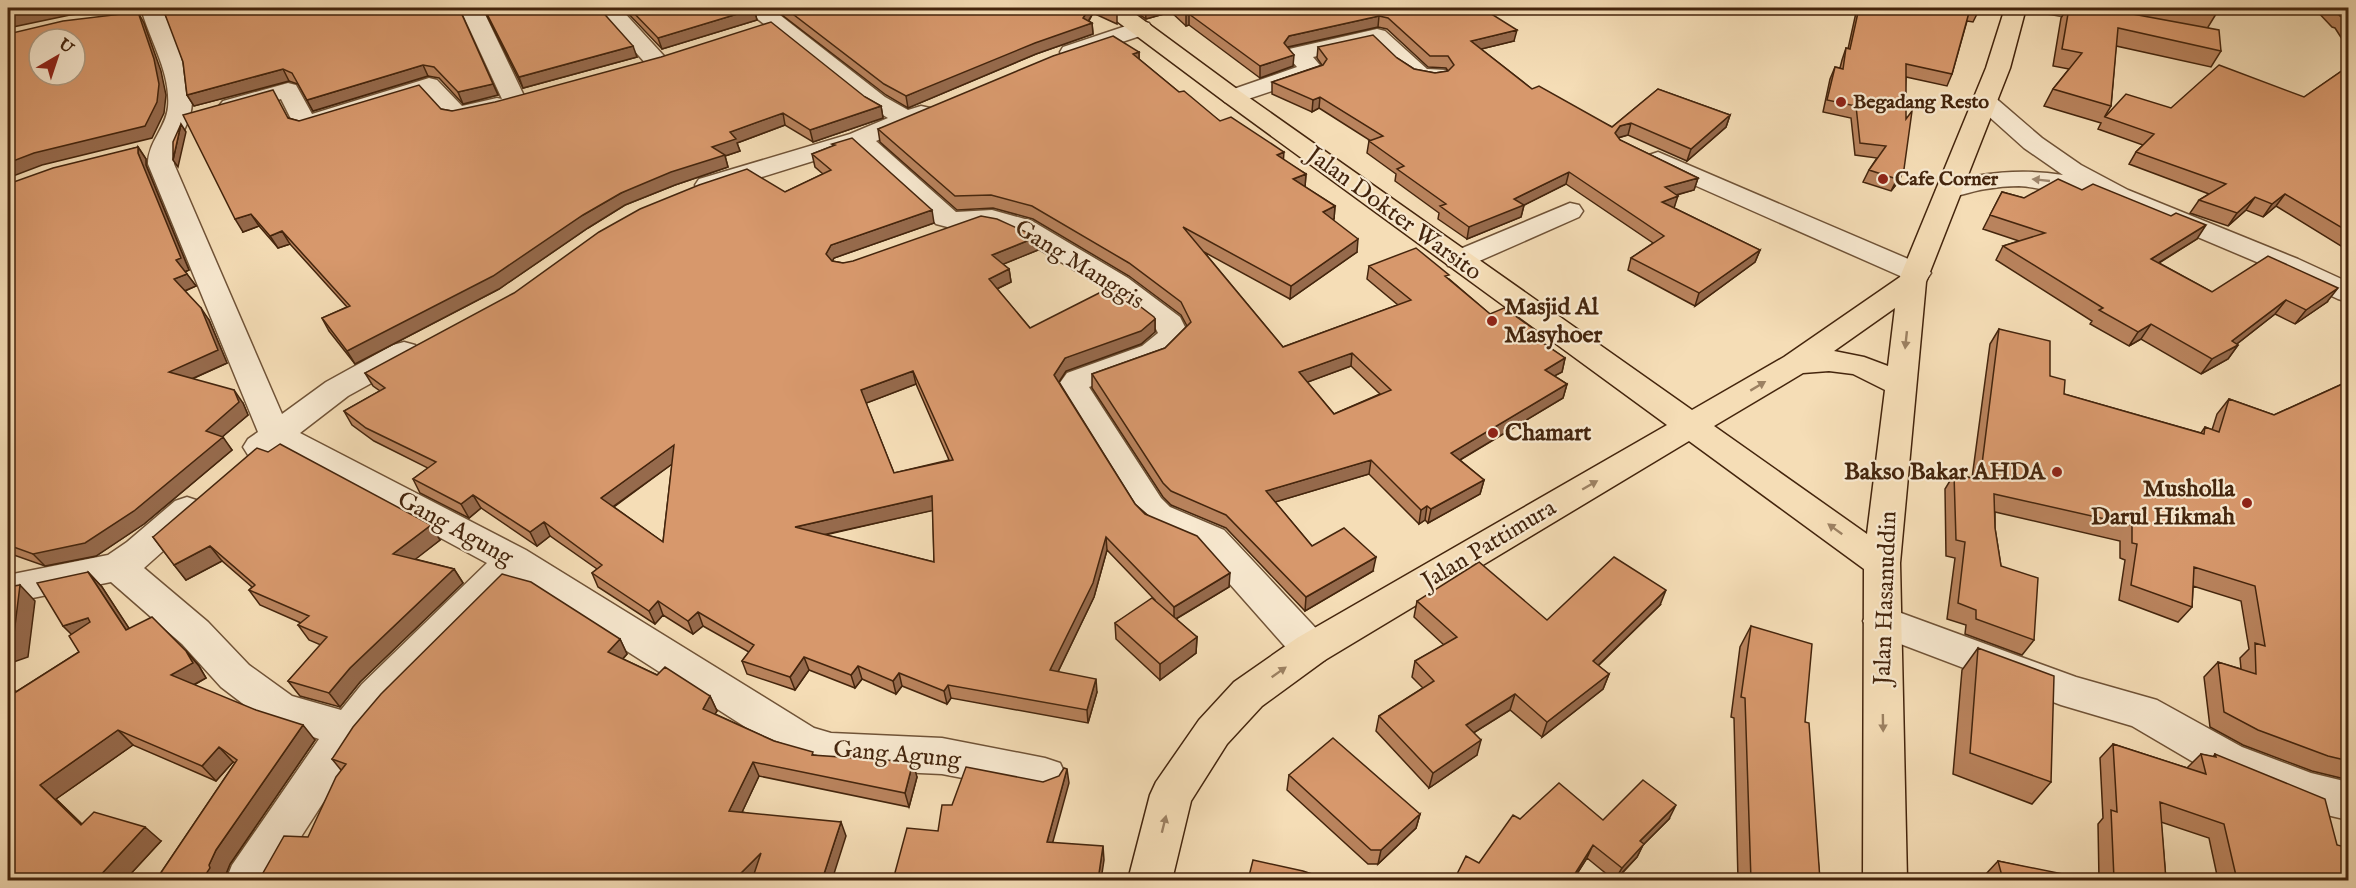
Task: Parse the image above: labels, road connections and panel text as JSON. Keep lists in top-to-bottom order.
{
  "streets": {
    "main road": ["Jalan Dokter Warsito", "Jalan Pattimura", "Jalan Hasanuddin"],
    "street": ["Gang Manggis", "Gang Agung"]
  },
  "crossings": [
    ["Jalan Dokter Warsito", "Jalan Pattimura"],
    ["Jalan Dokter Warsito", "Jalan Hasanuddin"],
    ["Gang Manggis", "Jalan Pattimura"],
    ["Jalan Pattimura", "Jalan Hasanuddin"]
  ],
  "one_way": ["Jalan Pattimura", "Jalan Hasanuddin"],
  "places": [
    "Begadang Resto",
    "Cafe Corner",
    "Masjid Al Masyhoer",
    "Chamart",
    "Bakso Bakar AHDA",
    "Musholla Darul Hikmah"
  ],
  "north": "top right"
}
